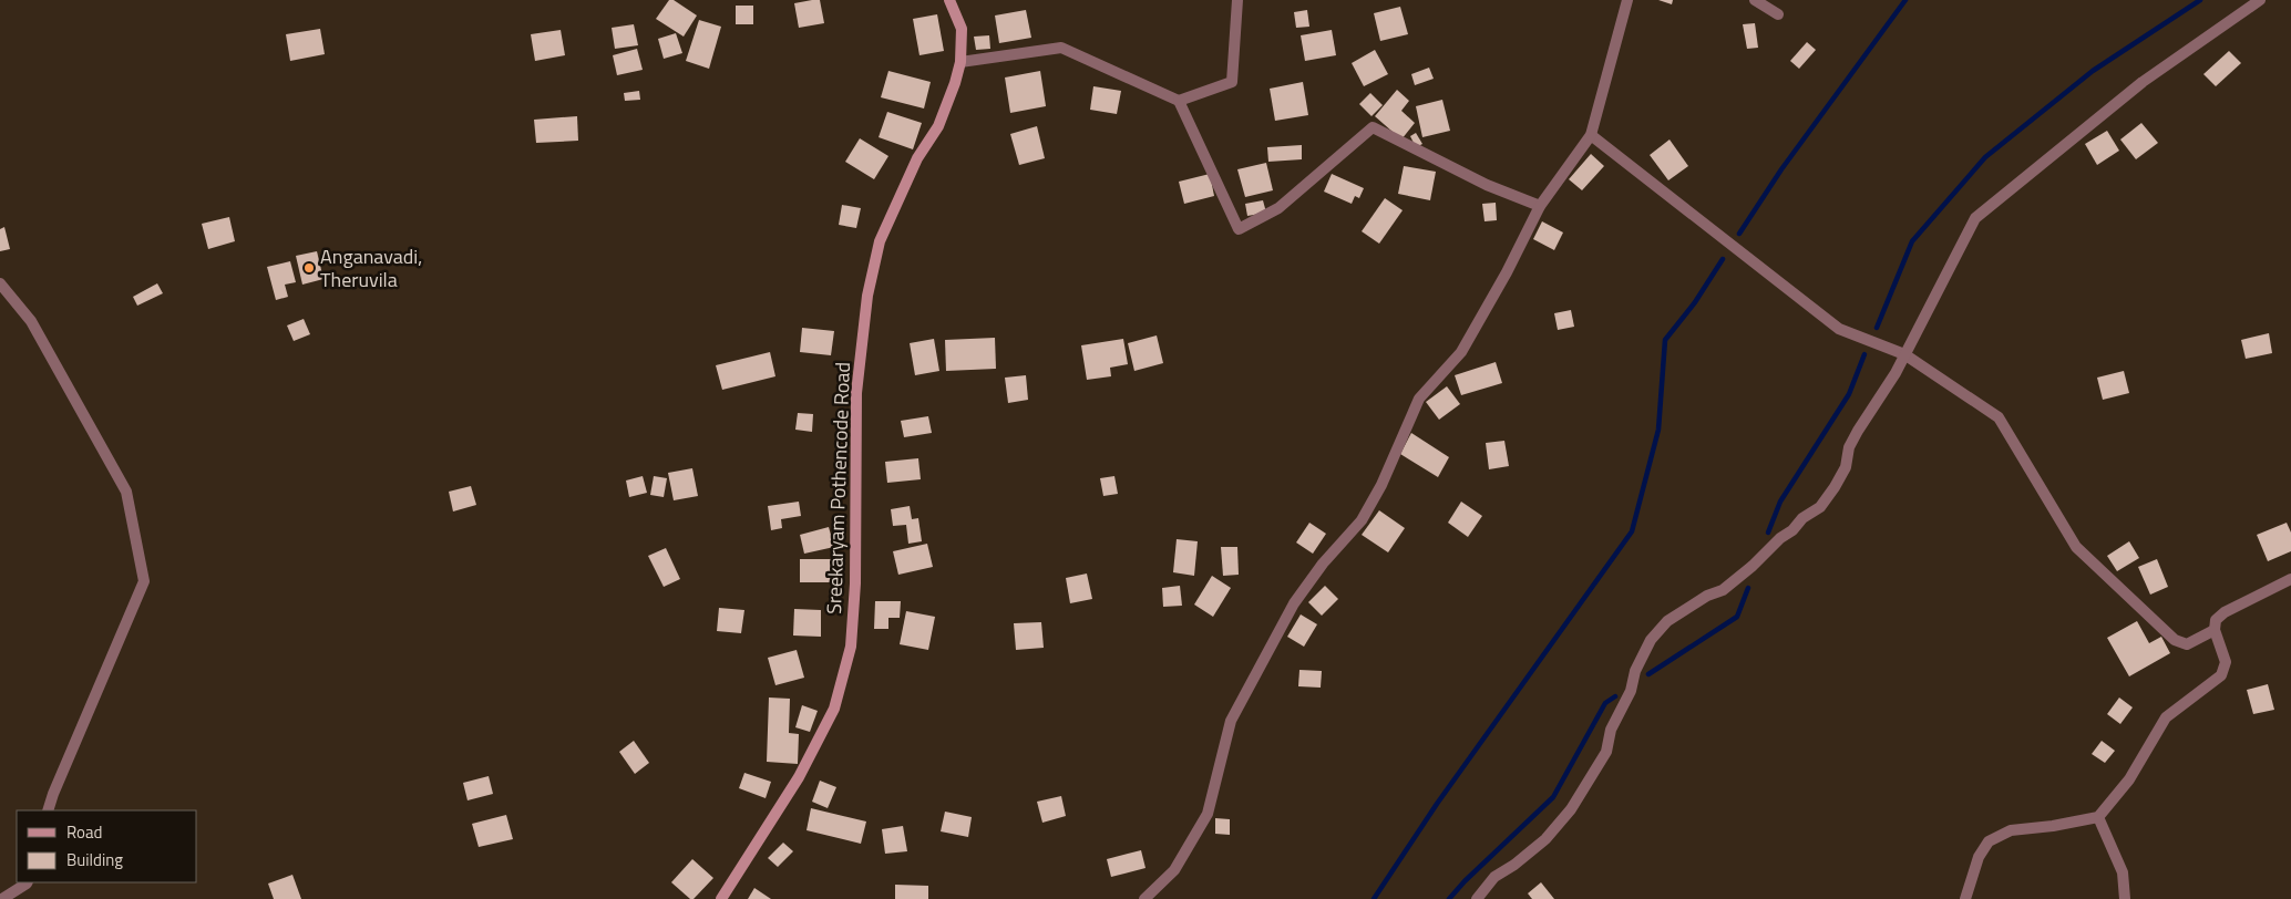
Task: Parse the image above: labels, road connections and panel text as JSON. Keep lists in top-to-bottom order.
{
  "streets": {
    "main road": ["Sreekaryam Pothencode Road"]
  },
  "places": ["Anganavadi, Theruvila"],
  "legend": ["Road", "Building"]
}
